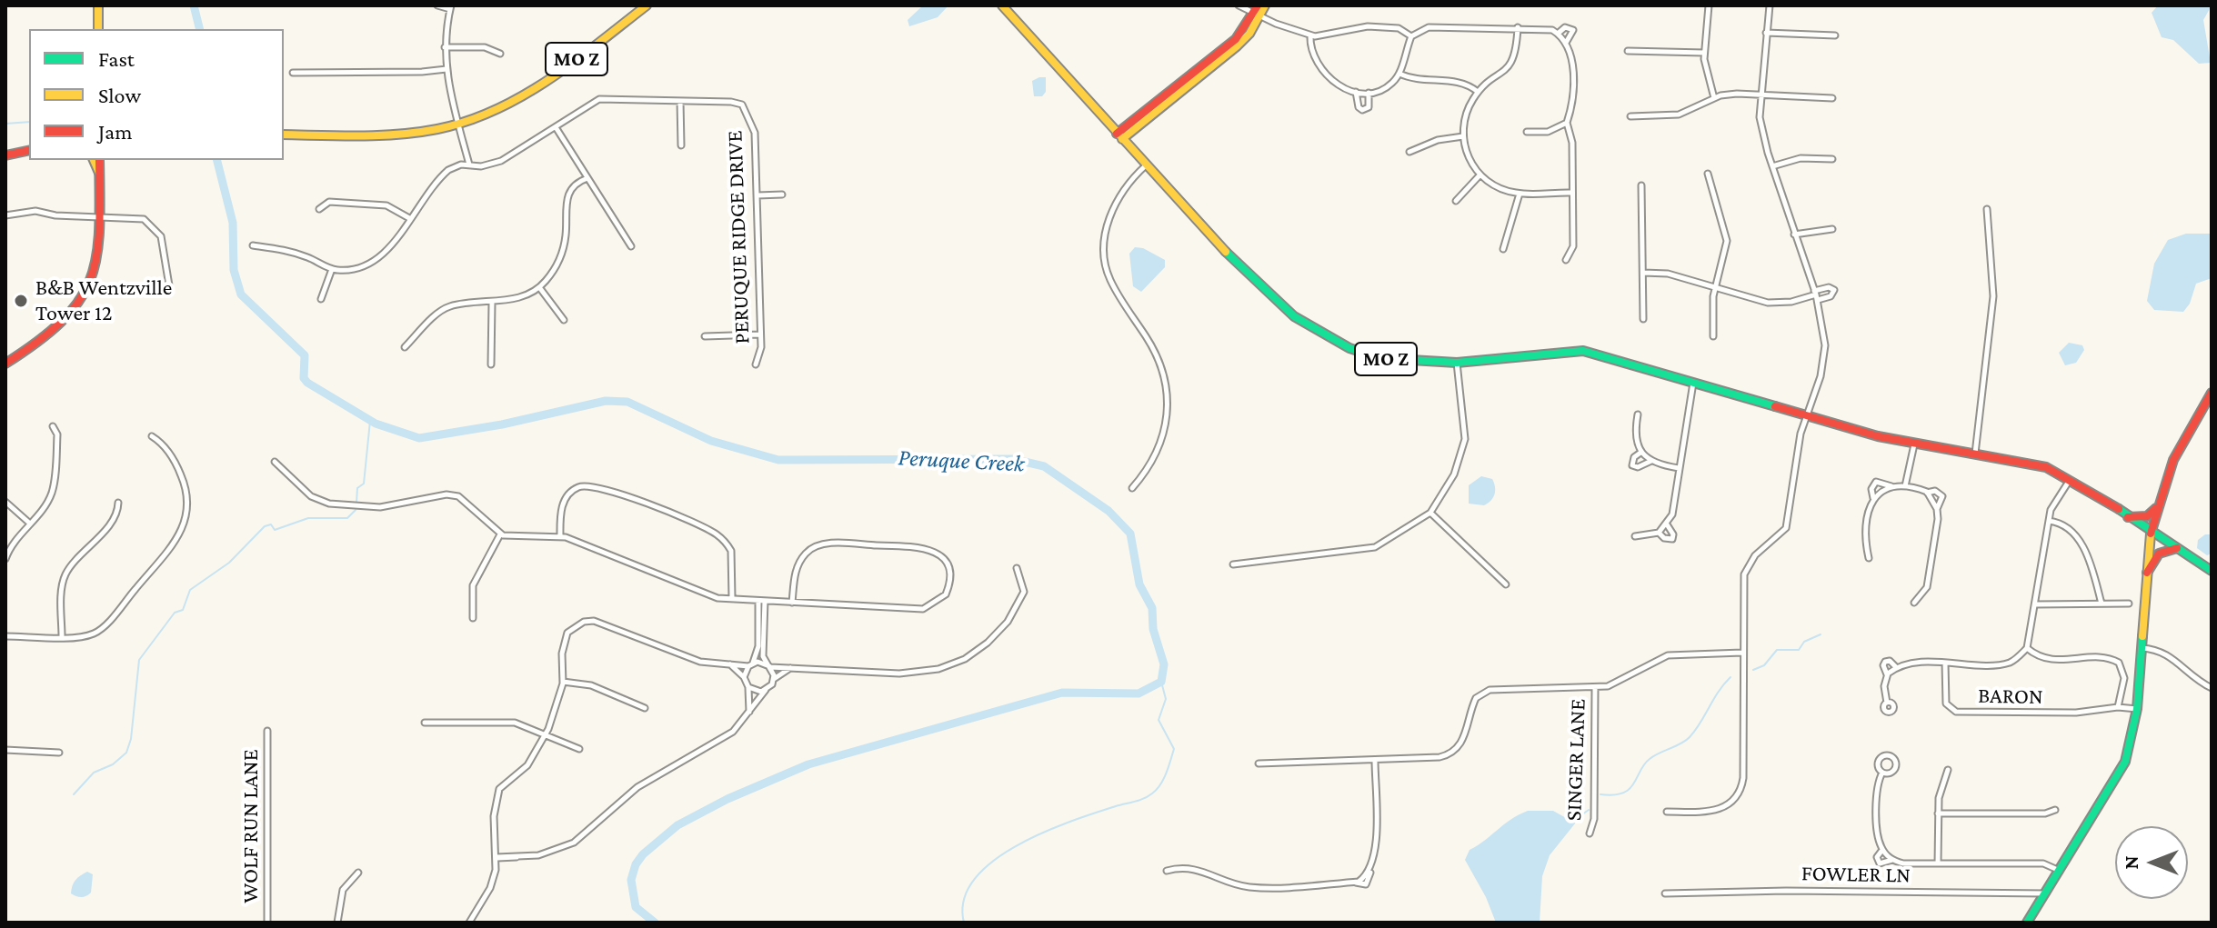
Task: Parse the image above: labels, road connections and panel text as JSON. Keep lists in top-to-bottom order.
{
  "streets": {
    "main road": ["MO Z"],
    "street": [
      "PERUQUE RIDGE DRIVE",
      "BARON",
      "SINGER LANE",
      "WOLF RUN LANE",
      "FOWLER LN"
    ]
  },
  "water": ["Peruque Creek"],
  "places": ["B&B Wentzville Tower 12"],
  "legend": ["Fast", "Slow", "Jam"],
  "north": "left"
}
